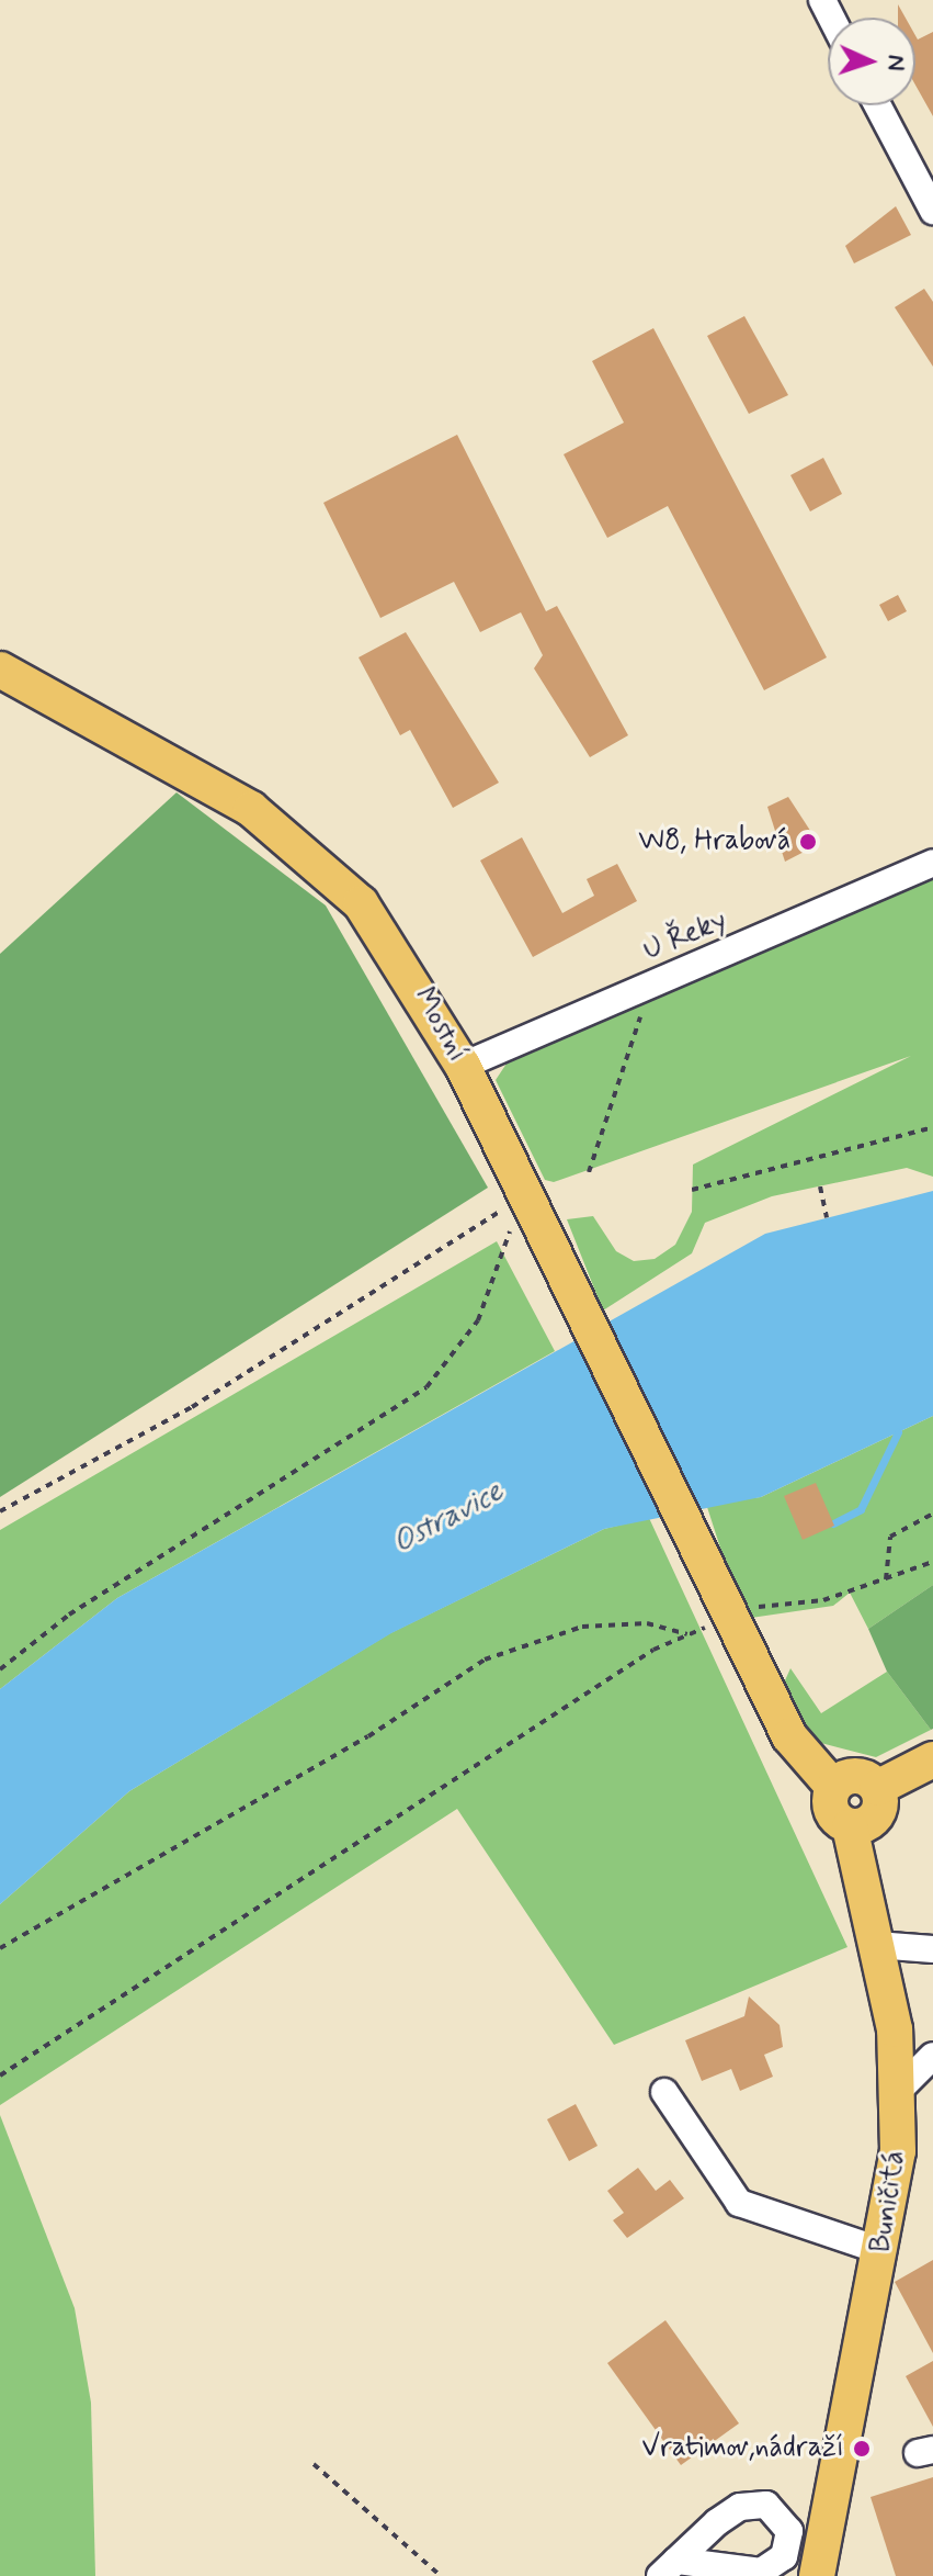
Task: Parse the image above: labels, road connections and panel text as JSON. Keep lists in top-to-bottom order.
{
  "streets": {
    "main road": ["Mostní", "Buničitá"],
    "street": ["U Řeky"]
  },
  "crossings": [
    ["U Řeky", "Mostní"],
    ["Mostní", "Buničitá"]
  ],
  "water": ["Ostravice"],
  "places": ["W8, Hrabová", "Vratimov,nádraží"],
  "north": "right"
}
